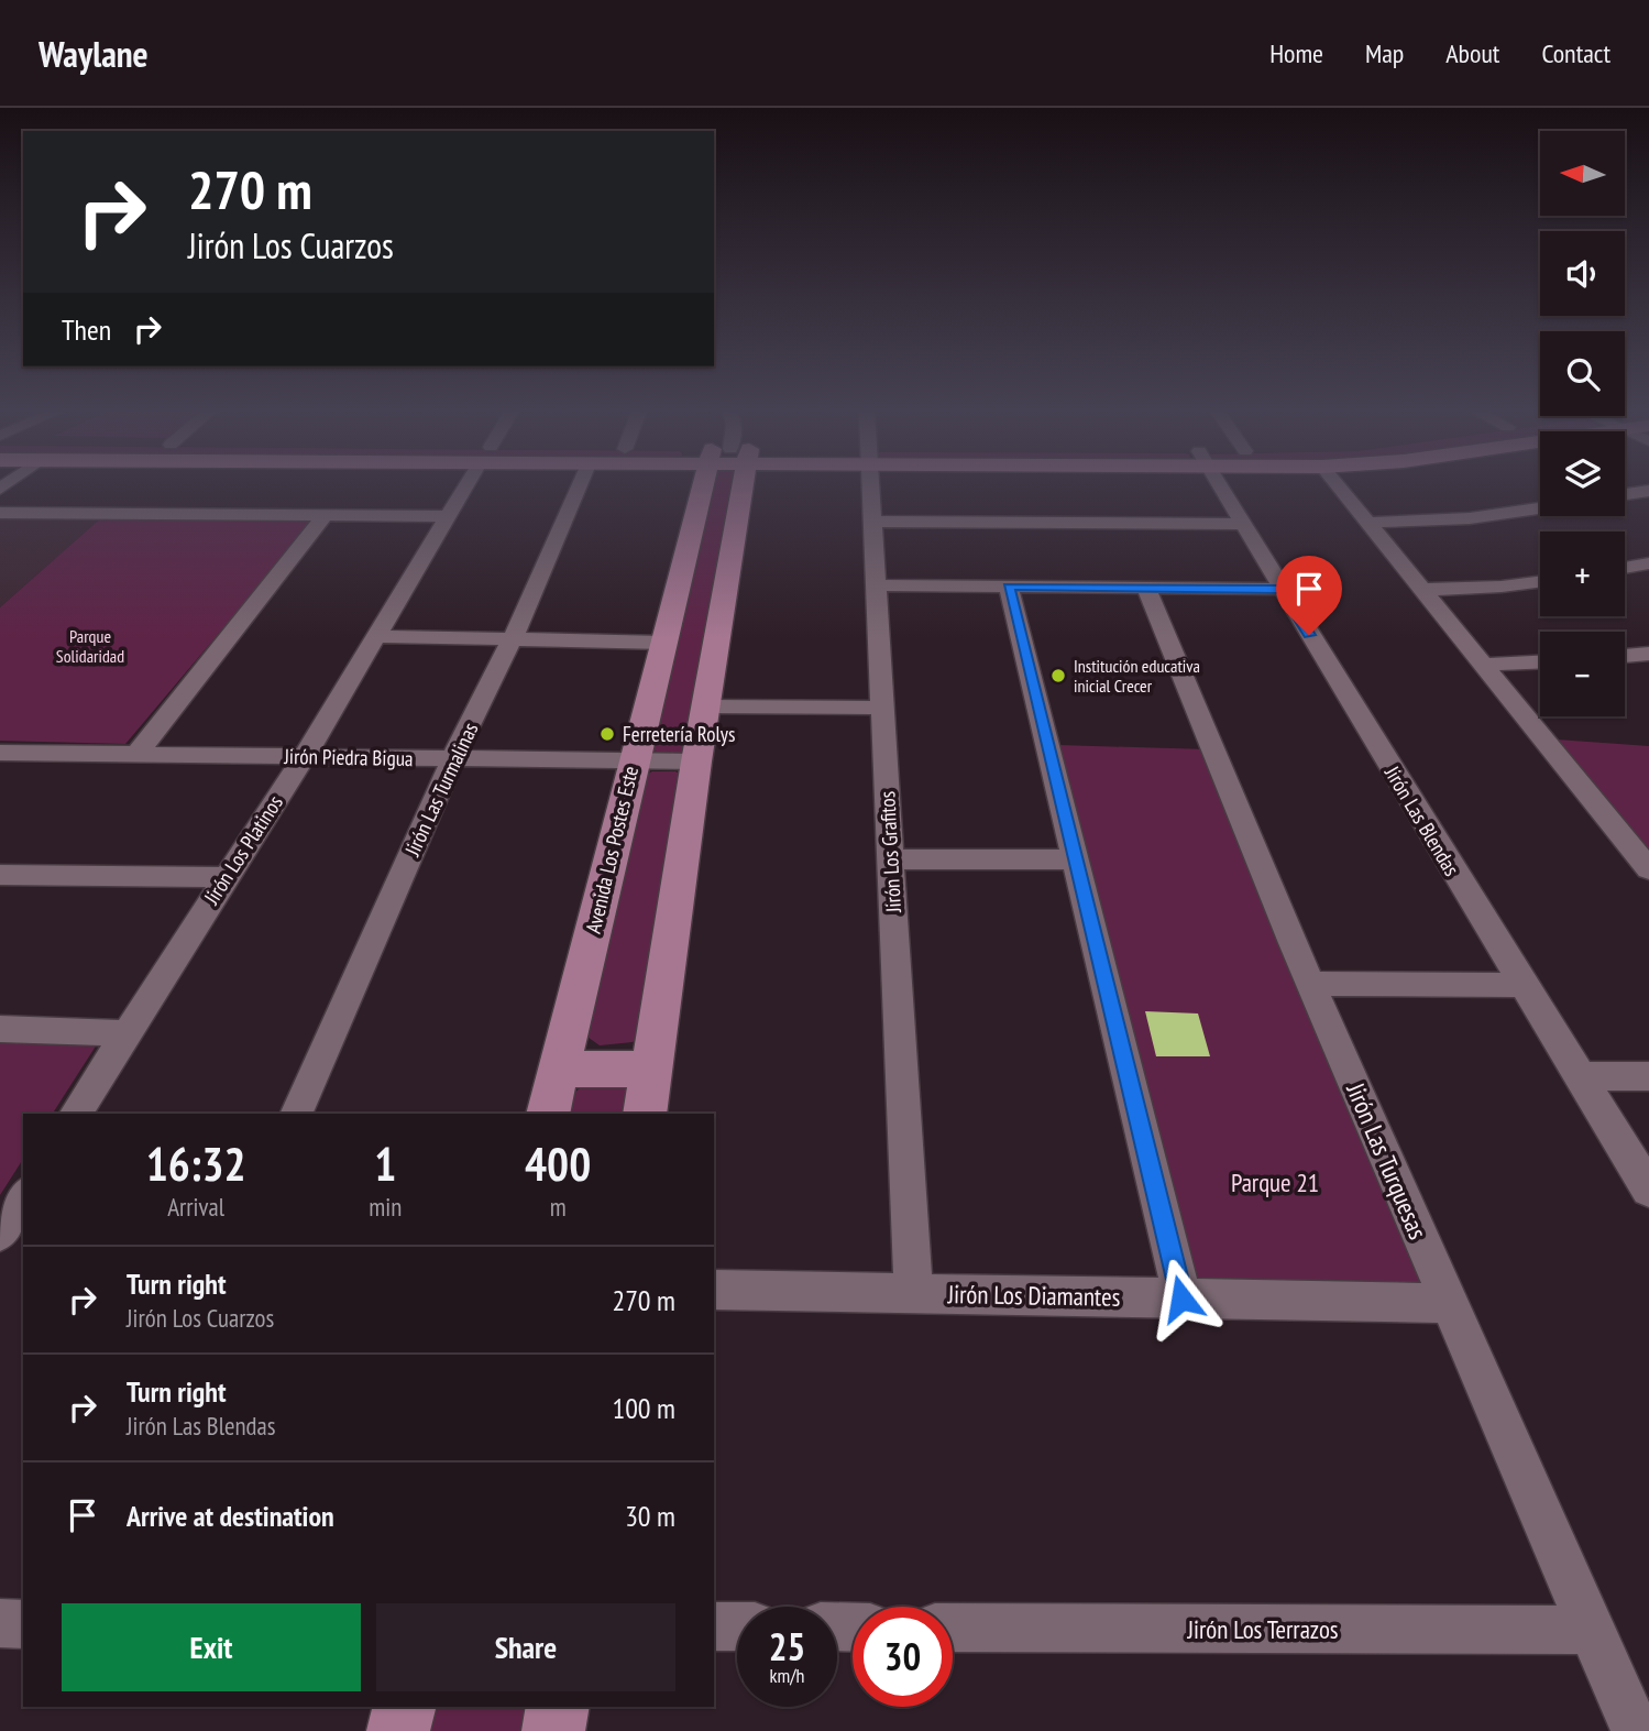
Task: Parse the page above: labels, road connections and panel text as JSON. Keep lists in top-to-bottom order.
{
  "streets": {
    "main road": ["Avenida Los Postes Este"],
    "street": [
      "Jirón Piedra Bigua",
      "Jirón Las Turmalinas",
      "Jirón Las Blendas",
      "Jirón Los Platinos",
      "Jirón Los Grafitos",
      "Jirón Las Turquesas",
      "Jirón Los Diamantes",
      "Jirón Los Terrazos"
    ]
  },
  "crossings": [
    ["Jirón Piedra Bigua", "Jirón Las Turmalinas"],
    ["Jirón Piedra Bigua", "Jirón Los Platinos"],
    ["Jirón Piedra Bigua", "Avenida Los Postes Este"],
    ["Jirón Los Grafitos", "Jirón Los Diamantes"],
    ["Jirón Las Turquesas", "Jirón Los Diamantes"],
    ["Jirón Las Turquesas", "Jirón Los Terrazos"]
  ],
  "parks": ["Parque Solidaridad", "Parque 21"],
  "places": ["Institución educativa inicial Crecer", "Ferretería Rolys"],
  "north": "left",
  "page": {
    "header": "Waylane",
    "nav": [
      "Home",
      "Map",
      "About",
      "Contact"
    ],
    "map_buttons": ["+", "−"],
    "turn": ["270 m", "Jirón Los Cuarzos"],
    "then": "Then",
    "eta": [
      "16:32",
      "Arrival",
      "1",
      "min",
      "400",
      "m"
    ],
    "list": [
      {
        "name": "Turn right",
        "note": "Jirón Los Cuarzos",
        "value": "270 m"
      },
      {
        "name": "Turn right",
        "note": "Jirón Las Blendas",
        "value": "100 m"
      },
      {
        "name": "Arrive at destination",
        "value": "30 m"
      }
    ],
    "buttons": ["Exit", "Share"],
    "speed": "25 km/h",
    "limit": "30"
  }
}
